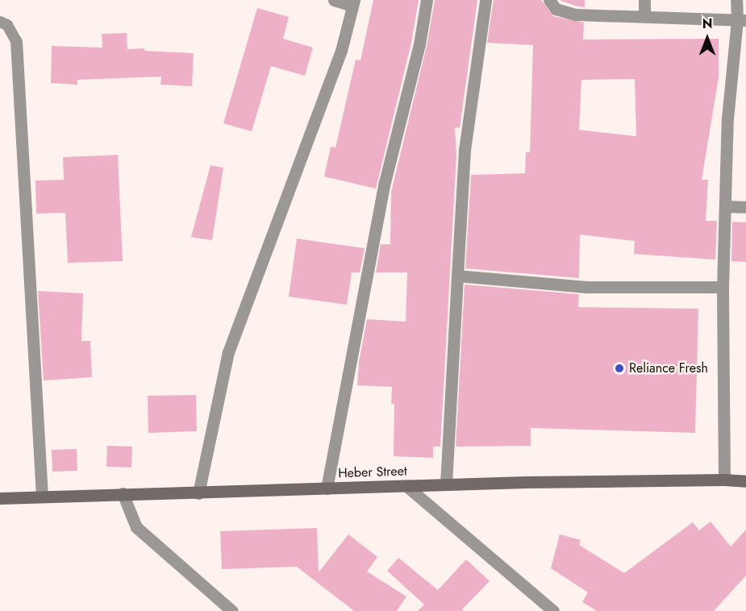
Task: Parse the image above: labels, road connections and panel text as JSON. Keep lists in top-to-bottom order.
{
  "streets": {
    "street": ["Heber Street"]
  },
  "places": ["Reliance Fresh"],
  "north": "top"
}
